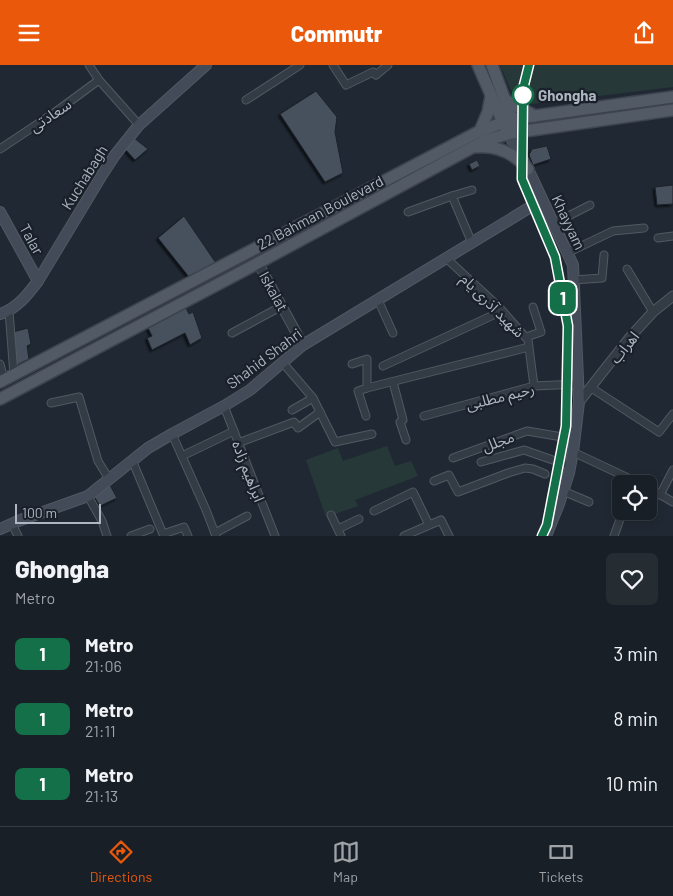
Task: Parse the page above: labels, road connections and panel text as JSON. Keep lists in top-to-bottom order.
{
  "streets": {
    "main road": [
      "Kuchabagh",
      "22 Bahman Boulevard",
      "Khayyam",
      "Talar",
      "Shahid Shahri"
    ],
    "street": [
      "سعادتی",
      "Iskalat",
      "شهید آذری یام",
      "اهراب",
      "رحیم مطلبی",
      "مجلل",
      "ابراهیم زاده"
    ]
  },
  "crossings": [
    ["Kuchabagh", "Talar"],
    ["22 Bahman Boulevard", "Khayyam"],
    ["22 Bahman Boulevard", "Iskalat"],
    ["Khayyam", "اهراب"],
    ["Khayyam", "Shahid Shahri"],
    ["Khayyam", "رحیم مطلبی"],
    ["Khayyam", "مجلل"],
    ["Iskalat", "Shahid Shahri"],
    ["شهید آذری یام", "Shahid Shahri"],
    ["شهید آذری یام", "رحیم مطلبی"],
    ["Shahid Shahri", "ابراهیم زاده"]
  ],
  "places": ["Ghongha"],
  "lines": ["metro line 1"],
  "scale_bar": "100 m",
  "page": {
    "header": "Commutr",
    "on_map": "1",
    "scale": "100 m",
    "heading": ["Ghongha", "Metro"],
    "list": [
      {
        "mark": "1",
        "name": "Metro",
        "note": "21:06",
        "value": "3 min"
      },
      {
        "mark": "1",
        "name": "Metro",
        "note": "21:11",
        "value": "8 min"
      },
      {
        "mark": "1",
        "name": "Metro",
        "note": "21:13",
        "value": "10 min"
      }
    ],
    "tabs": ["Directions", "Map", "Tickets"]
  }
}
